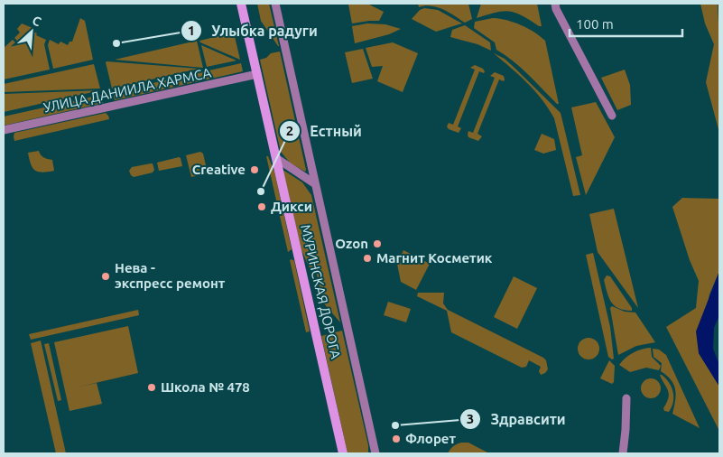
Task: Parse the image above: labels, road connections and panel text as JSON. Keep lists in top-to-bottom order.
{
  "streets": {
    "street": ["УЛИЦА ДАНИИЛА ХАРМСА", "МУРИНСКАЯ ДОРОГА"]
  },
  "crossings": [
    ["УЛИЦА ДАНИИЛА ХАРМСА", "МУРИНСКАЯ ДОРОГА"]
  ],
  "places": [
    "Улыбка радуги",
    "Creative",
    "Естный",
    "Дикси",
    "Ozon",
    "Магнит Косметик",
    "Нева - экспресс ремонт",
    "Школа № 478",
    "Здравсити",
    "Флорет"
  ],
  "scale_bar": "100 m",
  "north": "top right"
}
